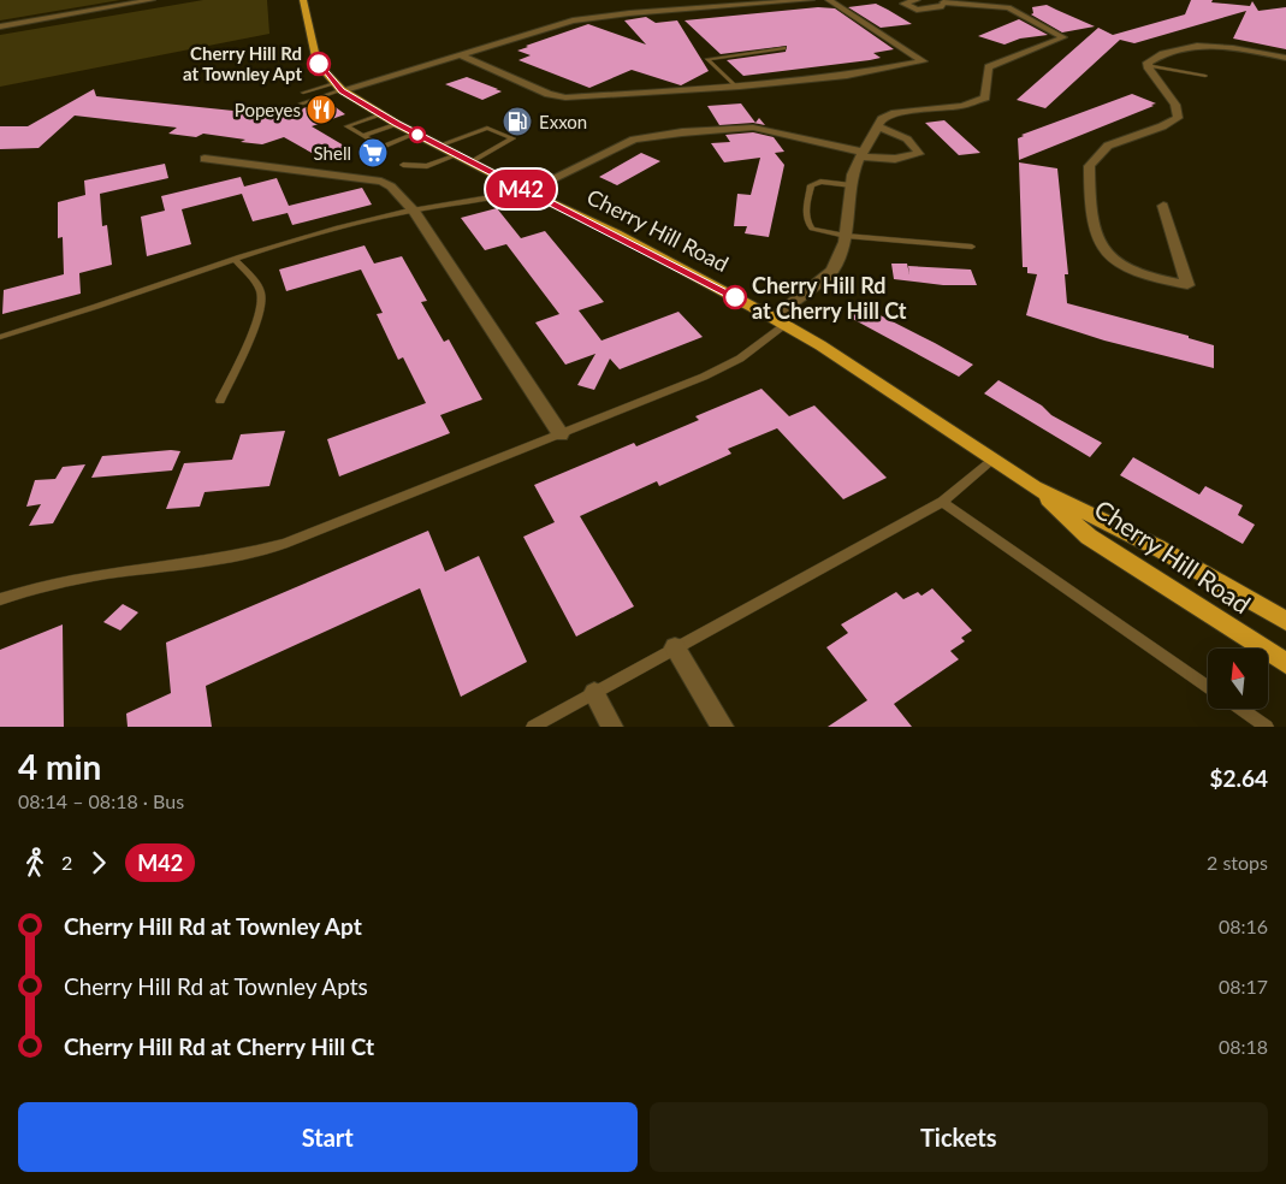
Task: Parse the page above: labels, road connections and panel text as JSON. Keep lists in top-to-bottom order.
{
  "streets": {
    "main road": ["Cherry Hill Road"]
  },
  "places": {
    "other": ["Cherry Hill Rd at Townley Apt", "Cherry Hill Rd at Cherry Hill Ct"],
    "restaurant": ["Popeyes"],
    "fuel station": ["Exxon"],
    "supermarket": ["Shell"]
  },
  "lines": ["bus line M42"],
  "north": "top",
  "page": {
    "on_map": "M42",
    "heading": ["4 min", "08:14 – 08:18 · Bus", "$2.64"],
    "legs": ["2", "M42", "2 stops"],
    "list": [
      {
        "name": "Cherry Hill Rd at Townley Apt",
        "value": "08:16"
      },
      {
        "name": "Cherry Hill Rd at Townley Apts",
        "value": "08:17"
      },
      {
        "name": "Cherry Hill Rd at Cherry Hill Ct",
        "value": "08:18"
      }
    ],
    "buttons": ["Start", "Tickets"]
  }
}
